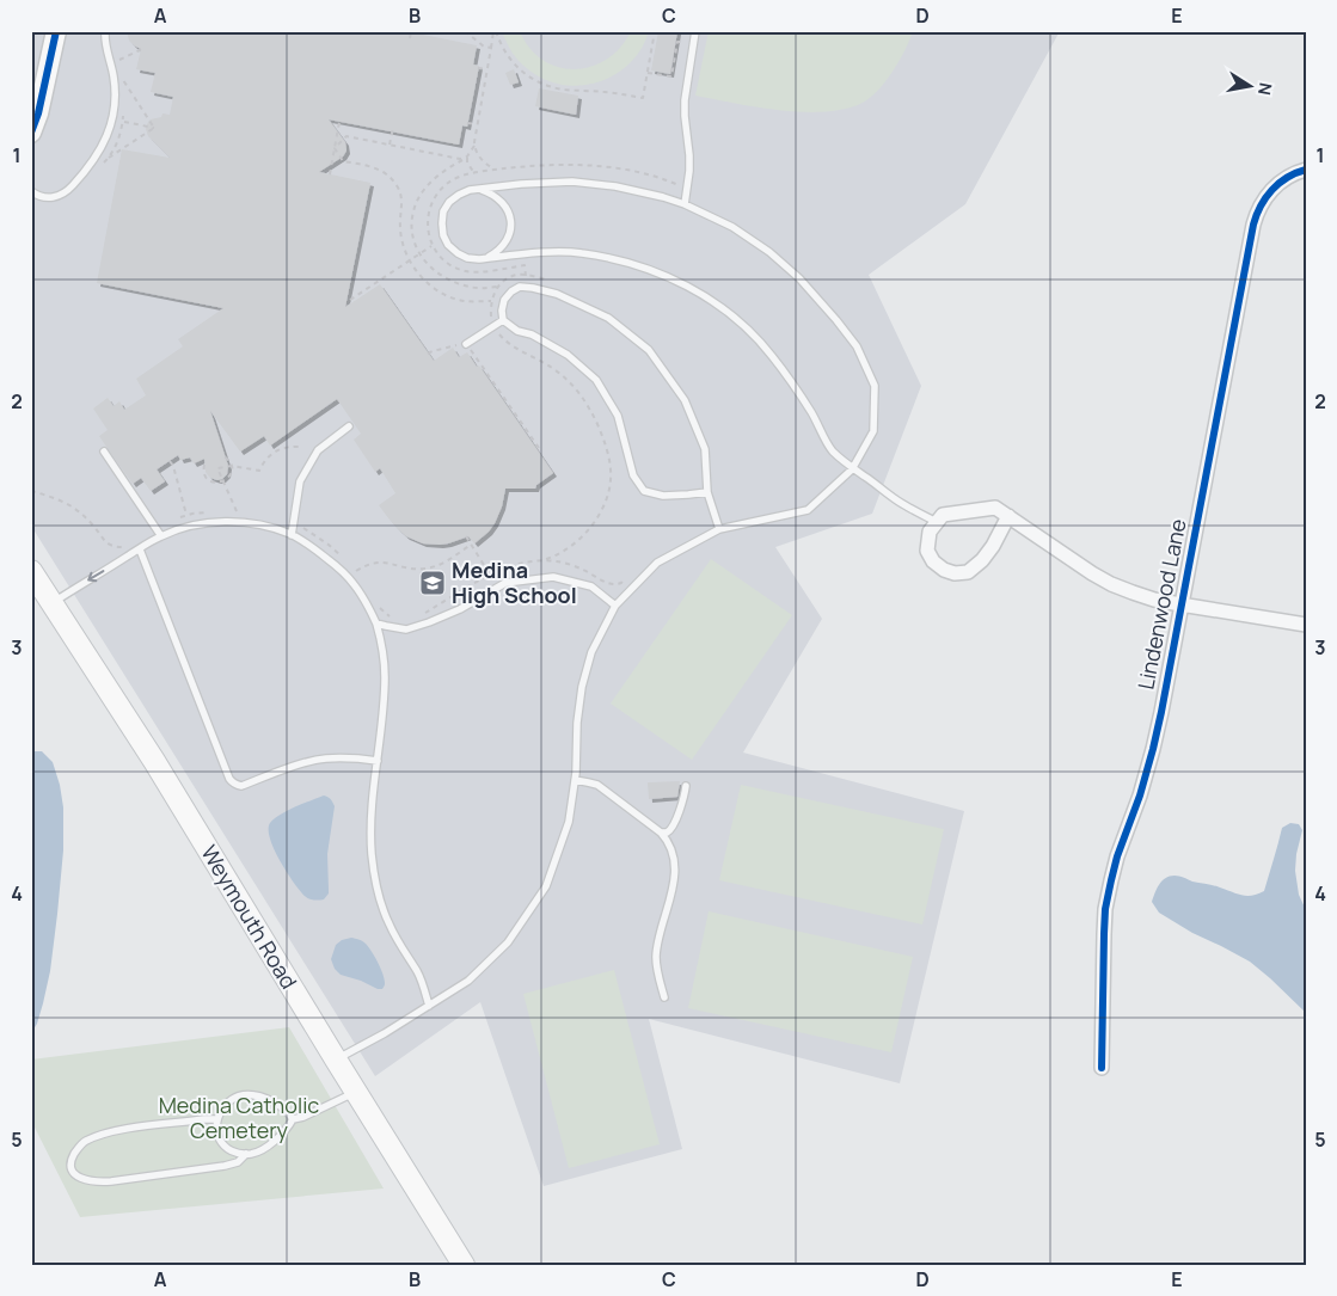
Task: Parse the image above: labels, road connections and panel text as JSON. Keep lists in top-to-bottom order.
{
  "streets": {
    "main road": ["Weymouth Road"],
    "street": ["Lindenwood Lane"]
  },
  "parks": ["Medina Catholic Cemetery"],
  "places": {
    "school or university": ["Medina High School"]
  },
  "north": "right",
  "grid": {
    "columns": [
      "A",
      "B",
      "C",
      "D",
      "E"
    ],
    "rows": [
      "1",
      "2",
      "3",
      "4",
      "5"
    ]
  }
}
